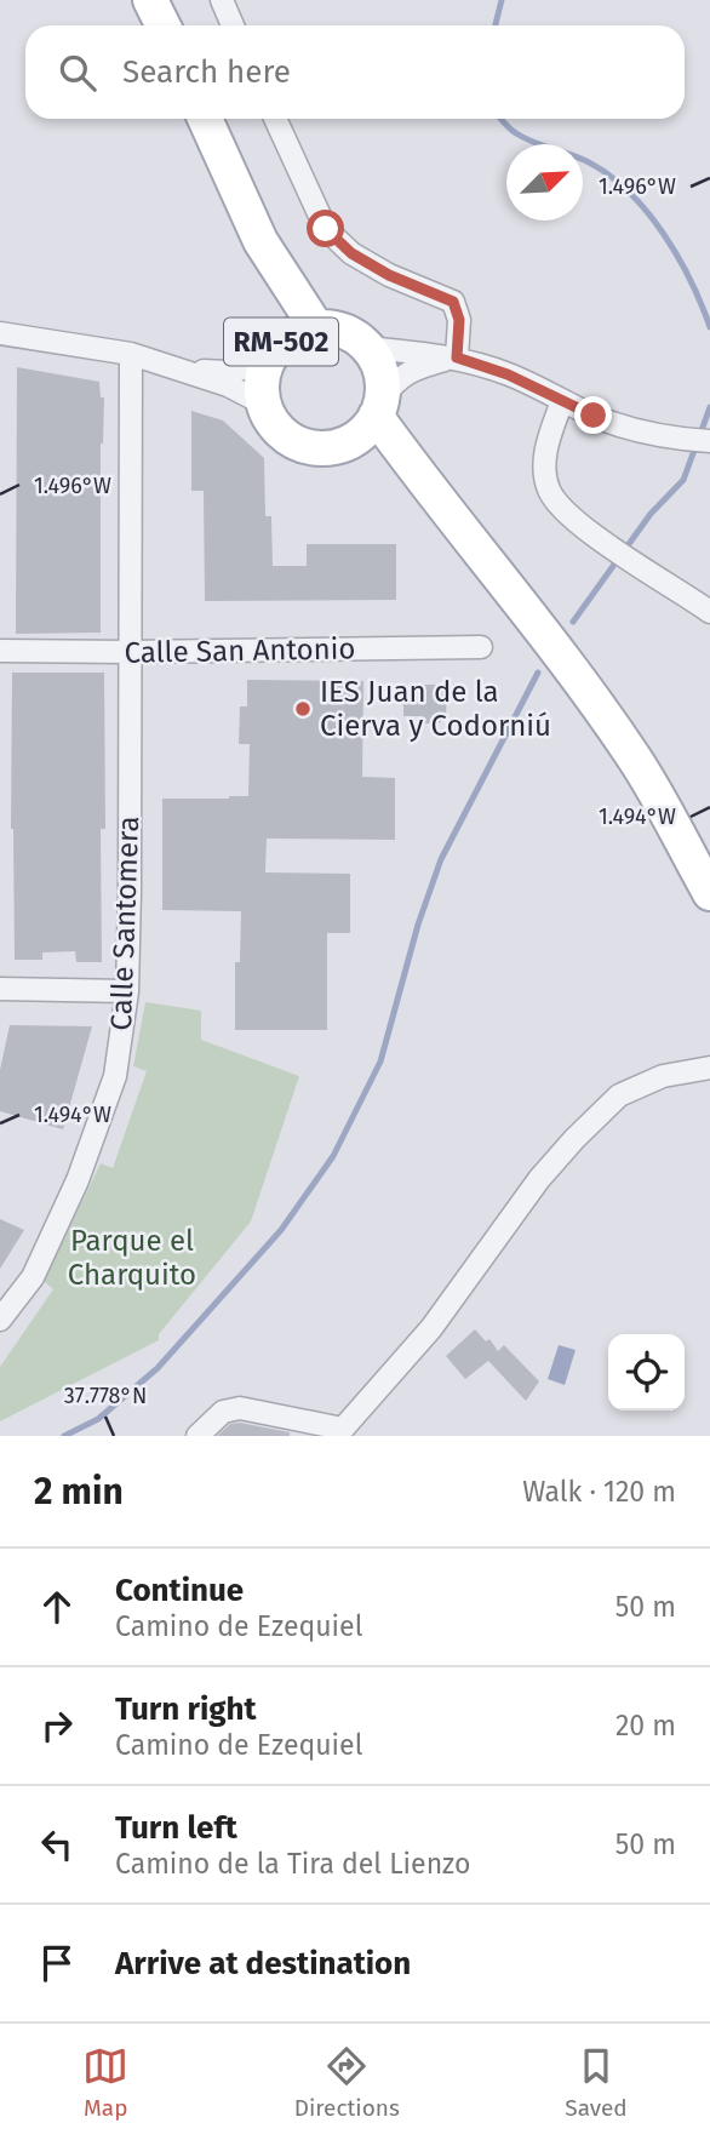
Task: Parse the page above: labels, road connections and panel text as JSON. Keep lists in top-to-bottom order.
{
  "streets": {
    "main road": ["RM-502"],
    "street": ["Calle San Antonio", "Calle Santomera"]
  },
  "crossings": [
    ["Calle San Antonio", "Calle Santomera"]
  ],
  "parks": ["Parque el Charquito"],
  "places": ["IES Juan de la Cierva y Codorniú"],
  "north": "top right",
  "page": {
    "search": "Search here",
    "heading": ["2 min", "Walk · 120 m"],
    "list": [
      ["Continue", "Camino de Ezequiel", "50 m"],
      ["Turn right", "Camino de Ezequiel", "20 m"],
      ["Turn left", "Camino de la Tira del Lienzo", "50 m"],
      "Arrive at destination"
    ],
    "nav": ["Map", "Directions", "Saved"]
  },
  "coordinates": ["1.496°W", "1.494°W", "37.778°N"]
}
